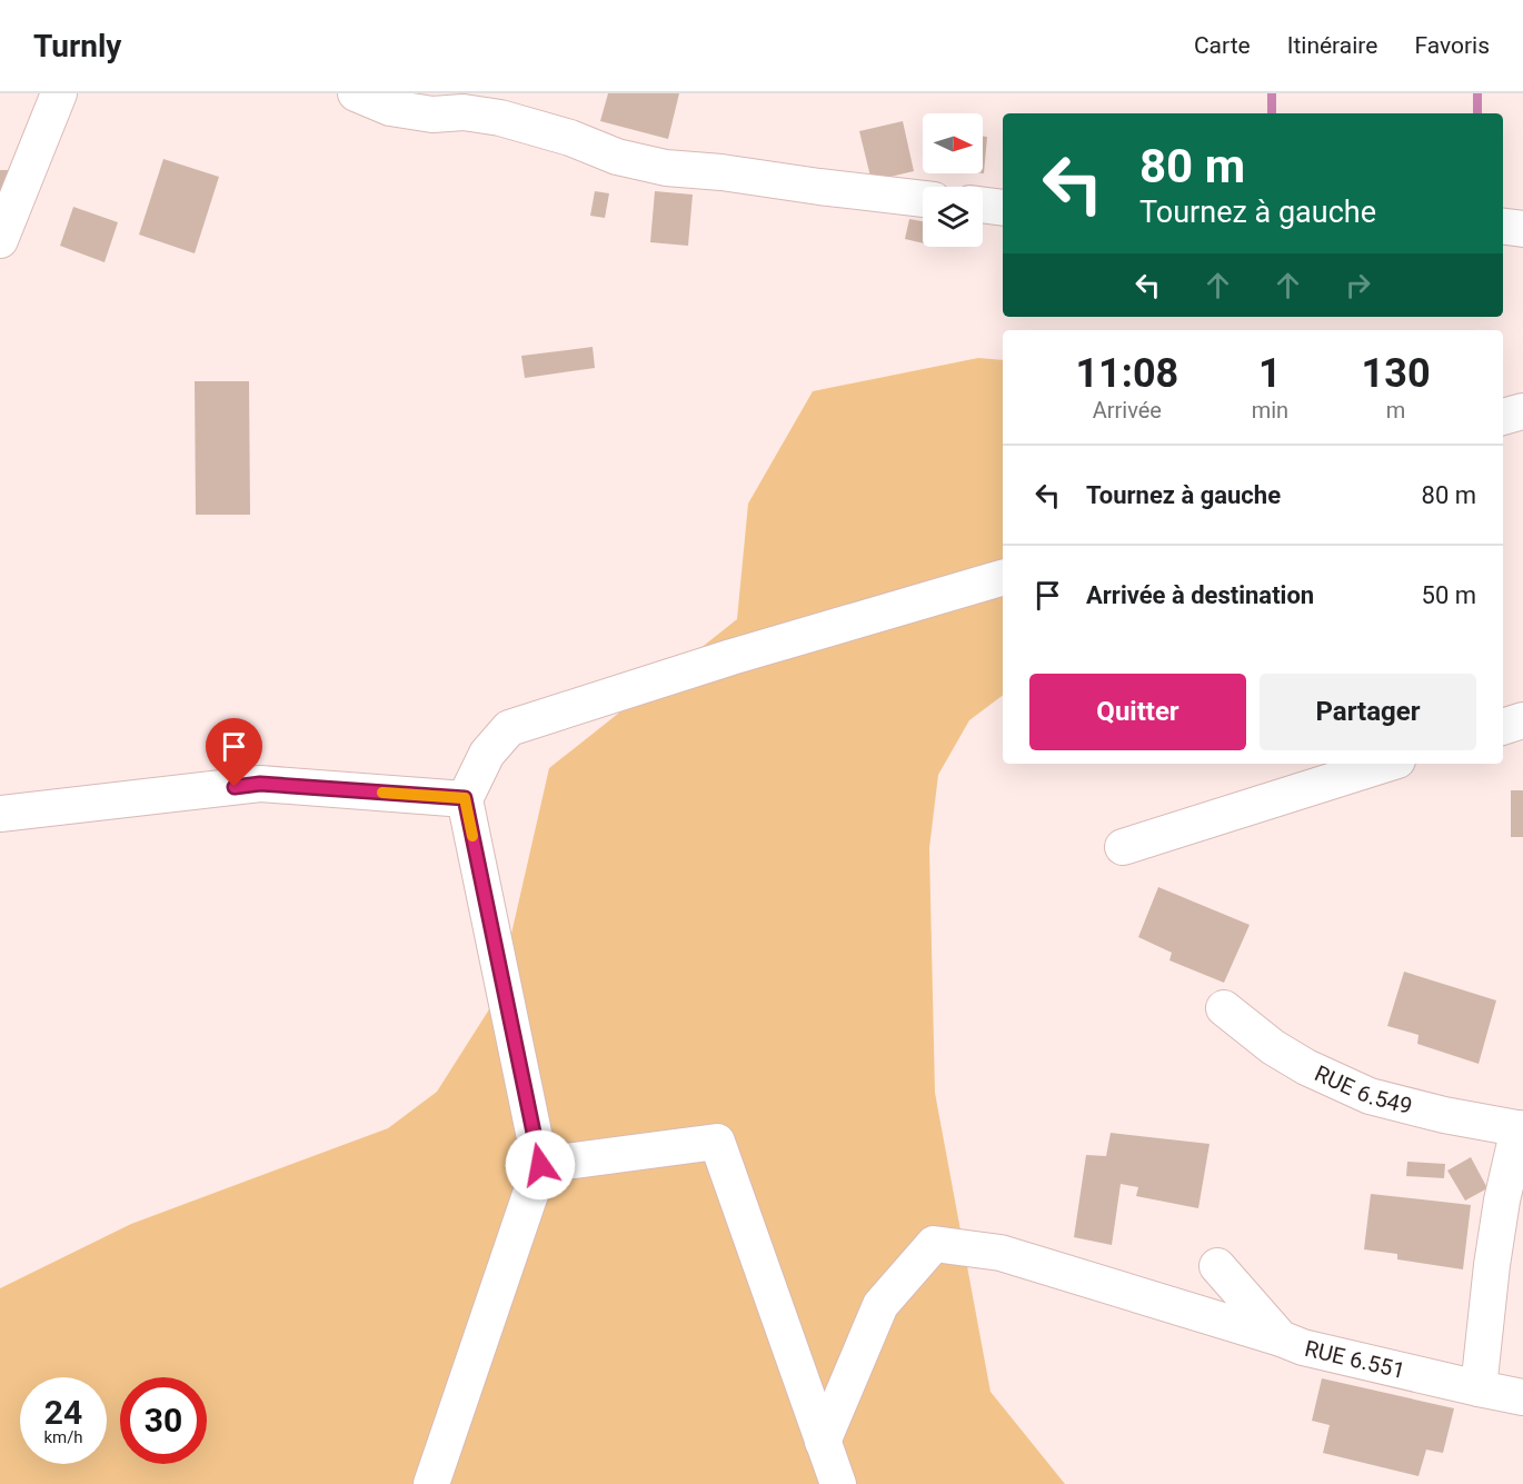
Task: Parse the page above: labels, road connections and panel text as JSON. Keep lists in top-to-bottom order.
{
  "streets": {
    "street": ["RUE 6.549", "RUE 6.551"]
  },
  "north": "right",
  "page": {
    "header": "Turnly",
    "nav": ["Carte", "Itinéraire", "Favoris"],
    "turn": ["80 m", "Tournez à gauche"],
    "eta": [
      "11:08",
      "Arrivée",
      "1",
      "min",
      "130",
      "m"
    ],
    "list": [
      {
        "name": "Tournez à gauche",
        "value": "80 m"
      },
      {
        "name": "Arrivée à destination",
        "value": "50 m"
      }
    ],
    "buttons": ["Quitter", "Partager"],
    "speed": "24 km/h",
    "limit": "30"
  }
}
